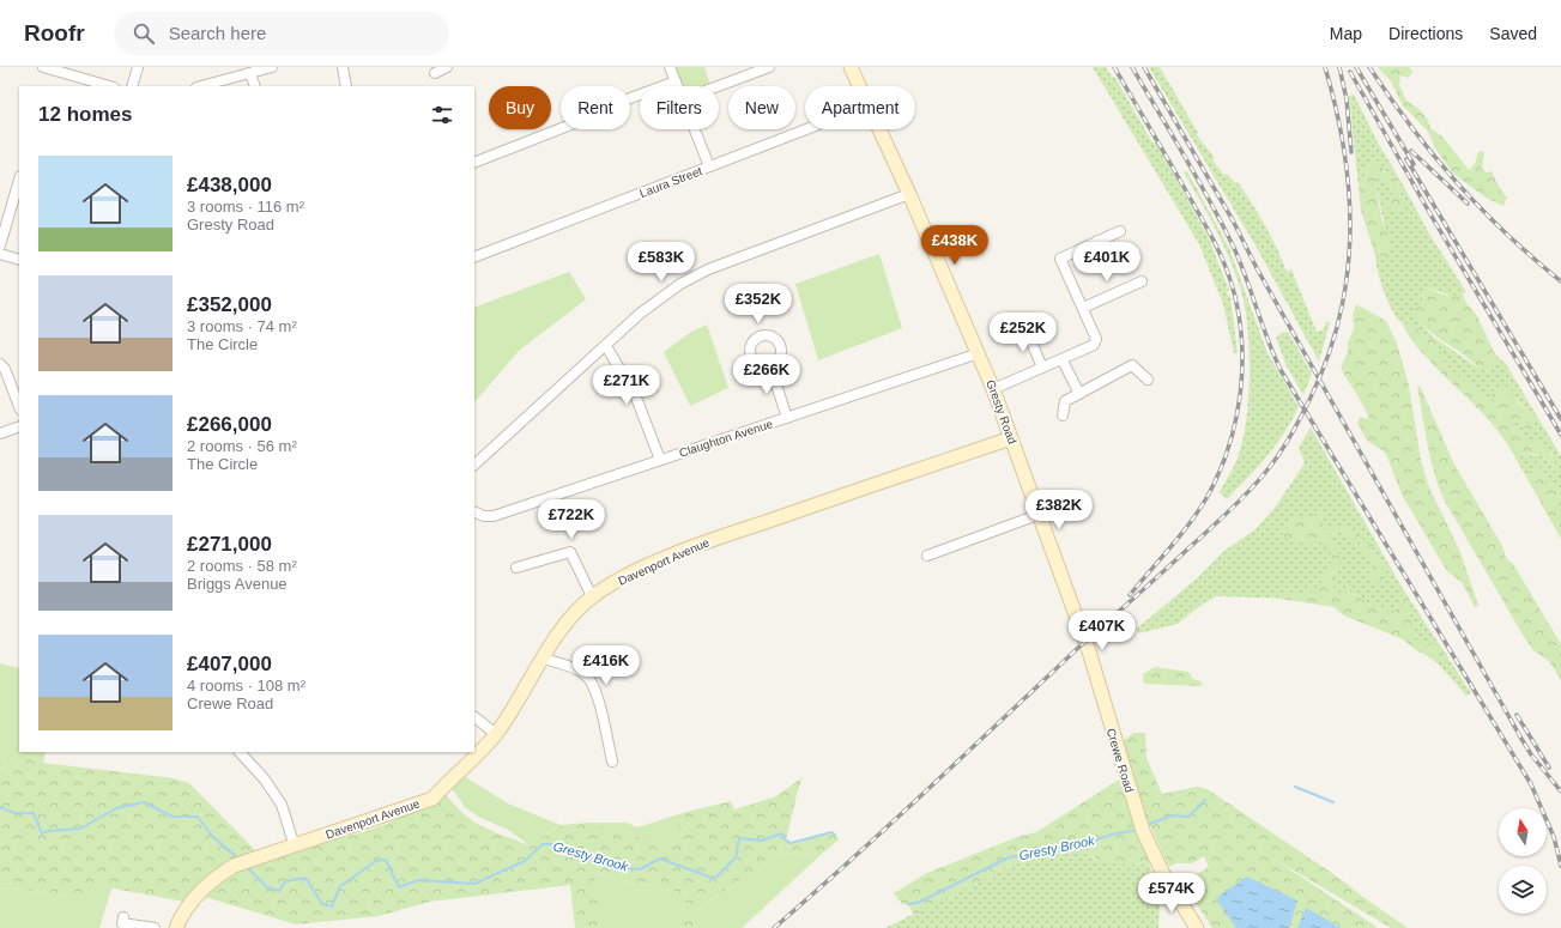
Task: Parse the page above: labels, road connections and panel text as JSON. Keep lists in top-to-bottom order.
{
  "streets": {
    "street": [
      "Laura Street",
      "Gresty Road",
      "Claughton Avenue",
      "Davenport Avenue",
      "Crewe Road"
    ]
  },
  "crossings": [
    ["Gresty Road", "Claughton Avenue"],
    ["Gresty Road", "Davenport Avenue"],
    ["Gresty Road", "Crewe Road"]
  ],
  "water": ["Gresty Brook"],
  "north": "top",
  "page": {
    "header": "Roofr",
    "search": "Search here",
    "nav": ["Map", "Directions", "Saved"],
    "chip": [
      "Buy",
      "Rent",
      "Filters",
      "New",
      "Apartment"
    ],
    "heading": "12 homes",
    "list": [
      {
        "name": "£438,000",
        "note": "3 rooms · 116 m² · Gresty Road"
      },
      {
        "name": "£352,000",
        "note": "3 rooms · 74 m² · The Circle"
      },
      {
        "name": "£266,000",
        "note": "2 rooms · 56 m² · The Circle"
      },
      {
        "name": "£271,000",
        "note": "2 rooms · 58 m² · Briggs Avenue"
      },
      {
        "name": "£407,000",
        "note": "4 rooms · 108 m² · Crewe Road"
      }
    ],
    "price": [
      "£438K",
      "£583K",
      "£401K",
      "£352K",
      "£252K",
      "£266K",
      "£271K",
      "£382K",
      "£722K",
      "£407K",
      "£416K",
      "£574K"
    ]
  }
}
